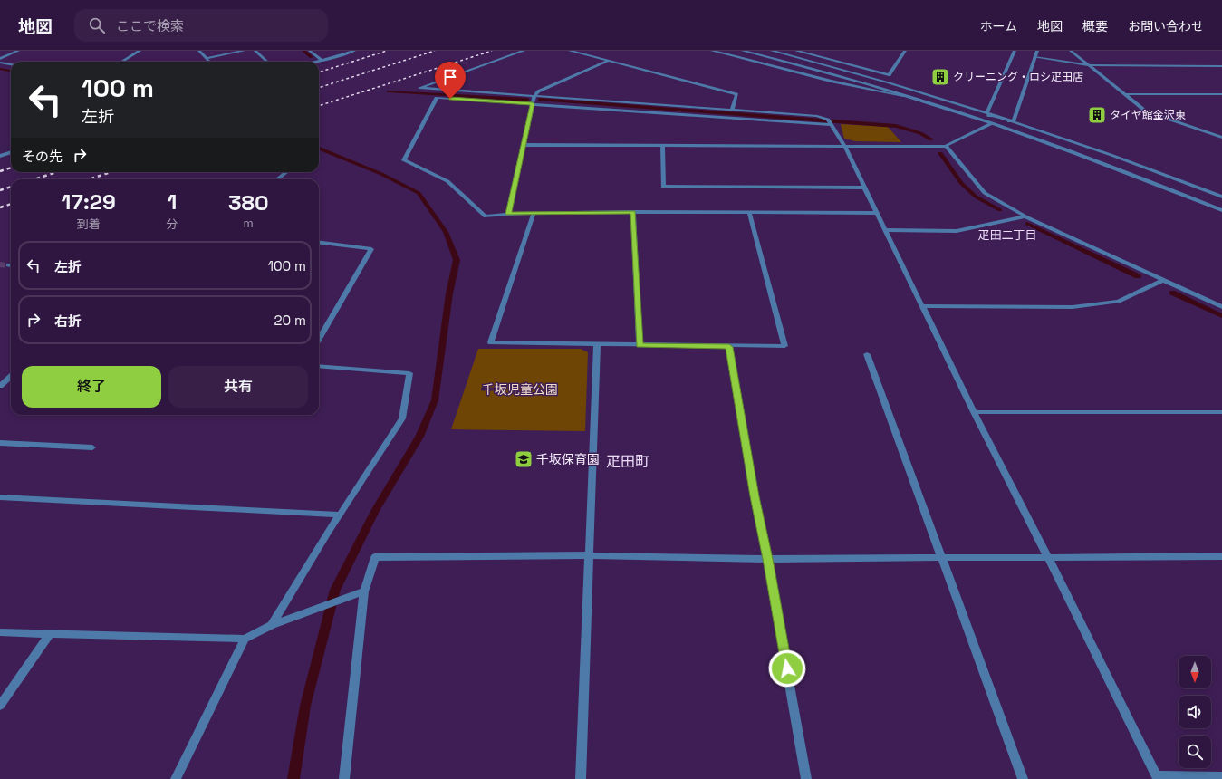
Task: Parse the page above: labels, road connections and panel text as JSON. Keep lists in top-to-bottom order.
{
  "districts": ["疋田二丁目", "疋田町"],
  "parks": ["千坂児童公園"],
  "places": {
    "building": ["クリーニング・ロシ疋田店", "タイヤ館金沢東"],
    "school or university": ["千坂保育園"]
  },
  "north": "bottom",
  "page": {
    "header": "地図",
    "search": "ここで検索",
    "nav": [
      "ホーム",
      "地図",
      "概要",
      "お問い合わせ"
    ],
    "turn": ["100 m", "左折"],
    "then": "その先",
    "eta": [
      "17:29",
      "到着",
      "1",
      "分",
      "380",
      "m"
    ],
    "list": [
      {
        "name": "左折",
        "value": "100 m"
      },
      {
        "name": "右折",
        "value": "20 m"
      }
    ],
    "buttons": ["終了", "共有"]
  }
}
